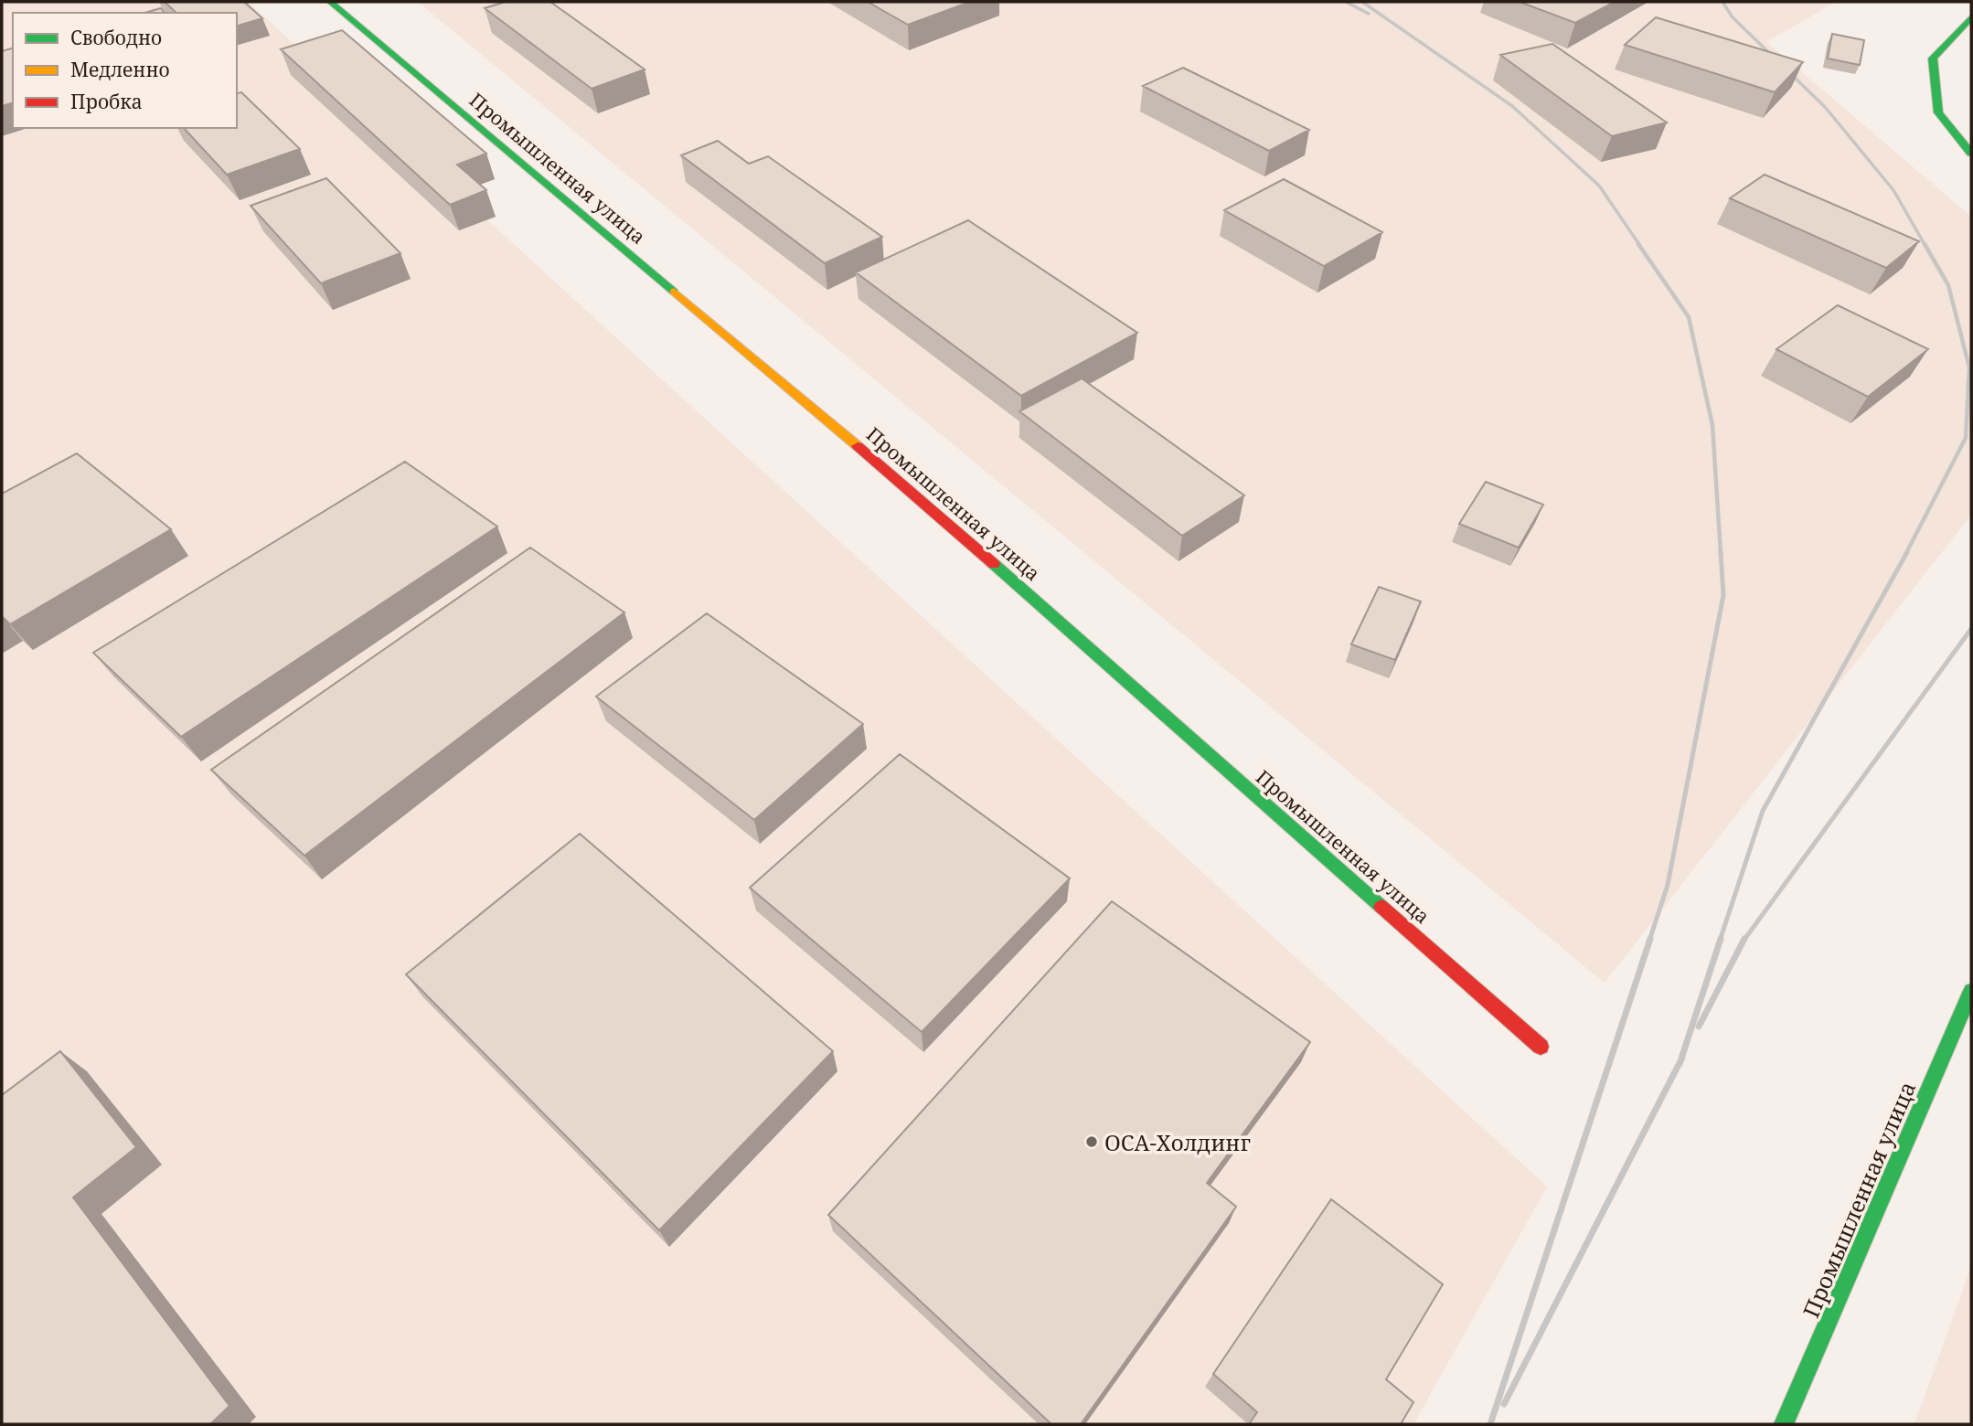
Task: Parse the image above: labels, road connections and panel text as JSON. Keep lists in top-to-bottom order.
{
  "streets": {
    "street": ["Промышленная улица"]
  },
  "places": ["ОСА-Холдинг"],
  "legend": ["Свободно", "Медленно", "Пробка"]
}
